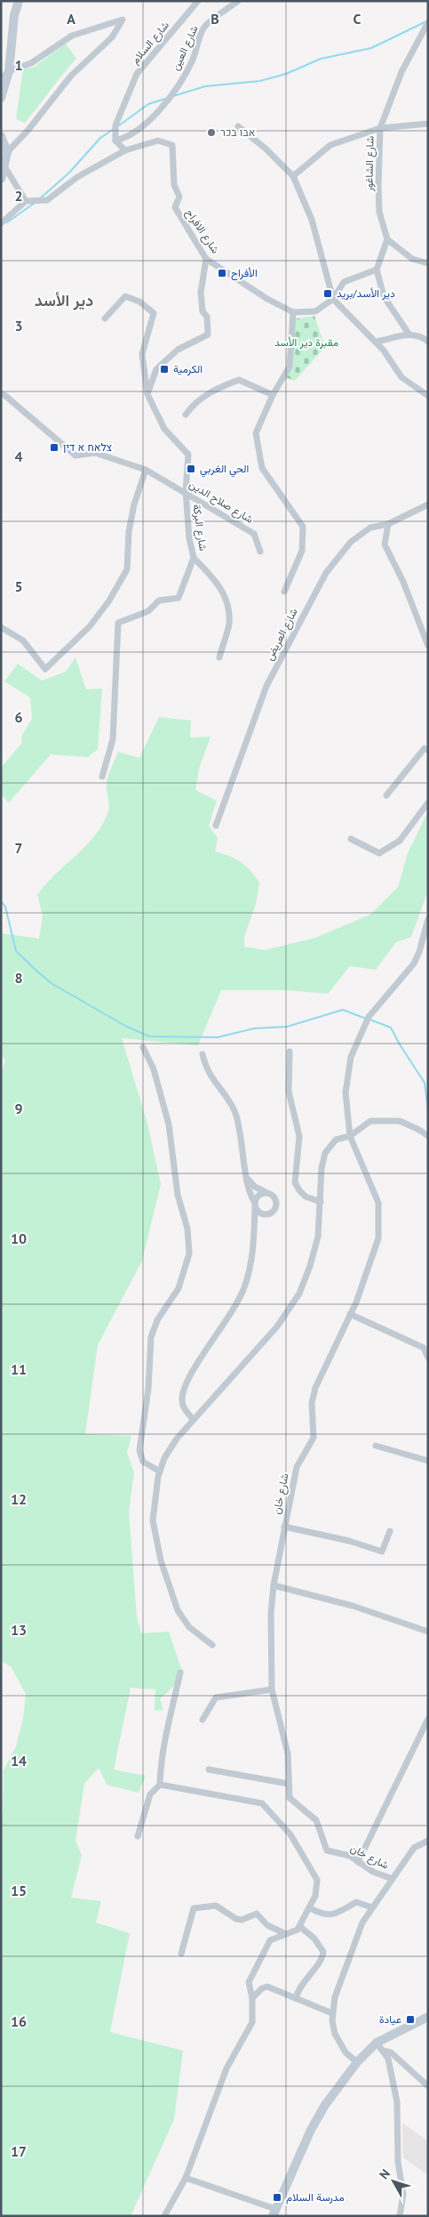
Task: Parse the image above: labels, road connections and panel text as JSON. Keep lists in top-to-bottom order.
{
  "streets": {
    "street": [
      "شارع السلام",
      "شارع العين",
      "شارع الشاغور",
      "شارع الافراح",
      "شارع صلاح الدين",
      "شارع البركة",
      "شارع العريض",
      "شارع خان"
    ]
  },
  "crossings": [
    ["شارع السلام", "شارع العين"],
    ["شارع صلاح الدين", "شارع البركة"]
  ],
  "districts": ["دير الأسد"],
  "parks": ["مقبرة دير الأسد"],
  "places": {
    "other": ["אבו בכר"],
    "transit": [
      "الأفراح",
      "دير الأسد/بريد",
      "الكرمية",
      "צלאח א דין",
      "الحي الغربي",
      "عيادة",
      "مدرسة السلام"
    ]
  },
  "north": "top left",
  "grid": {
    "columns": ["A", "B", "C"],
    "rows": [
      "1",
      "2",
      "3",
      "4",
      "5",
      "6",
      "7",
      "8",
      "9",
      "10",
      "11",
      "12",
      "13",
      "14",
      "15",
      "16",
      "17"
    ]
  }
}
